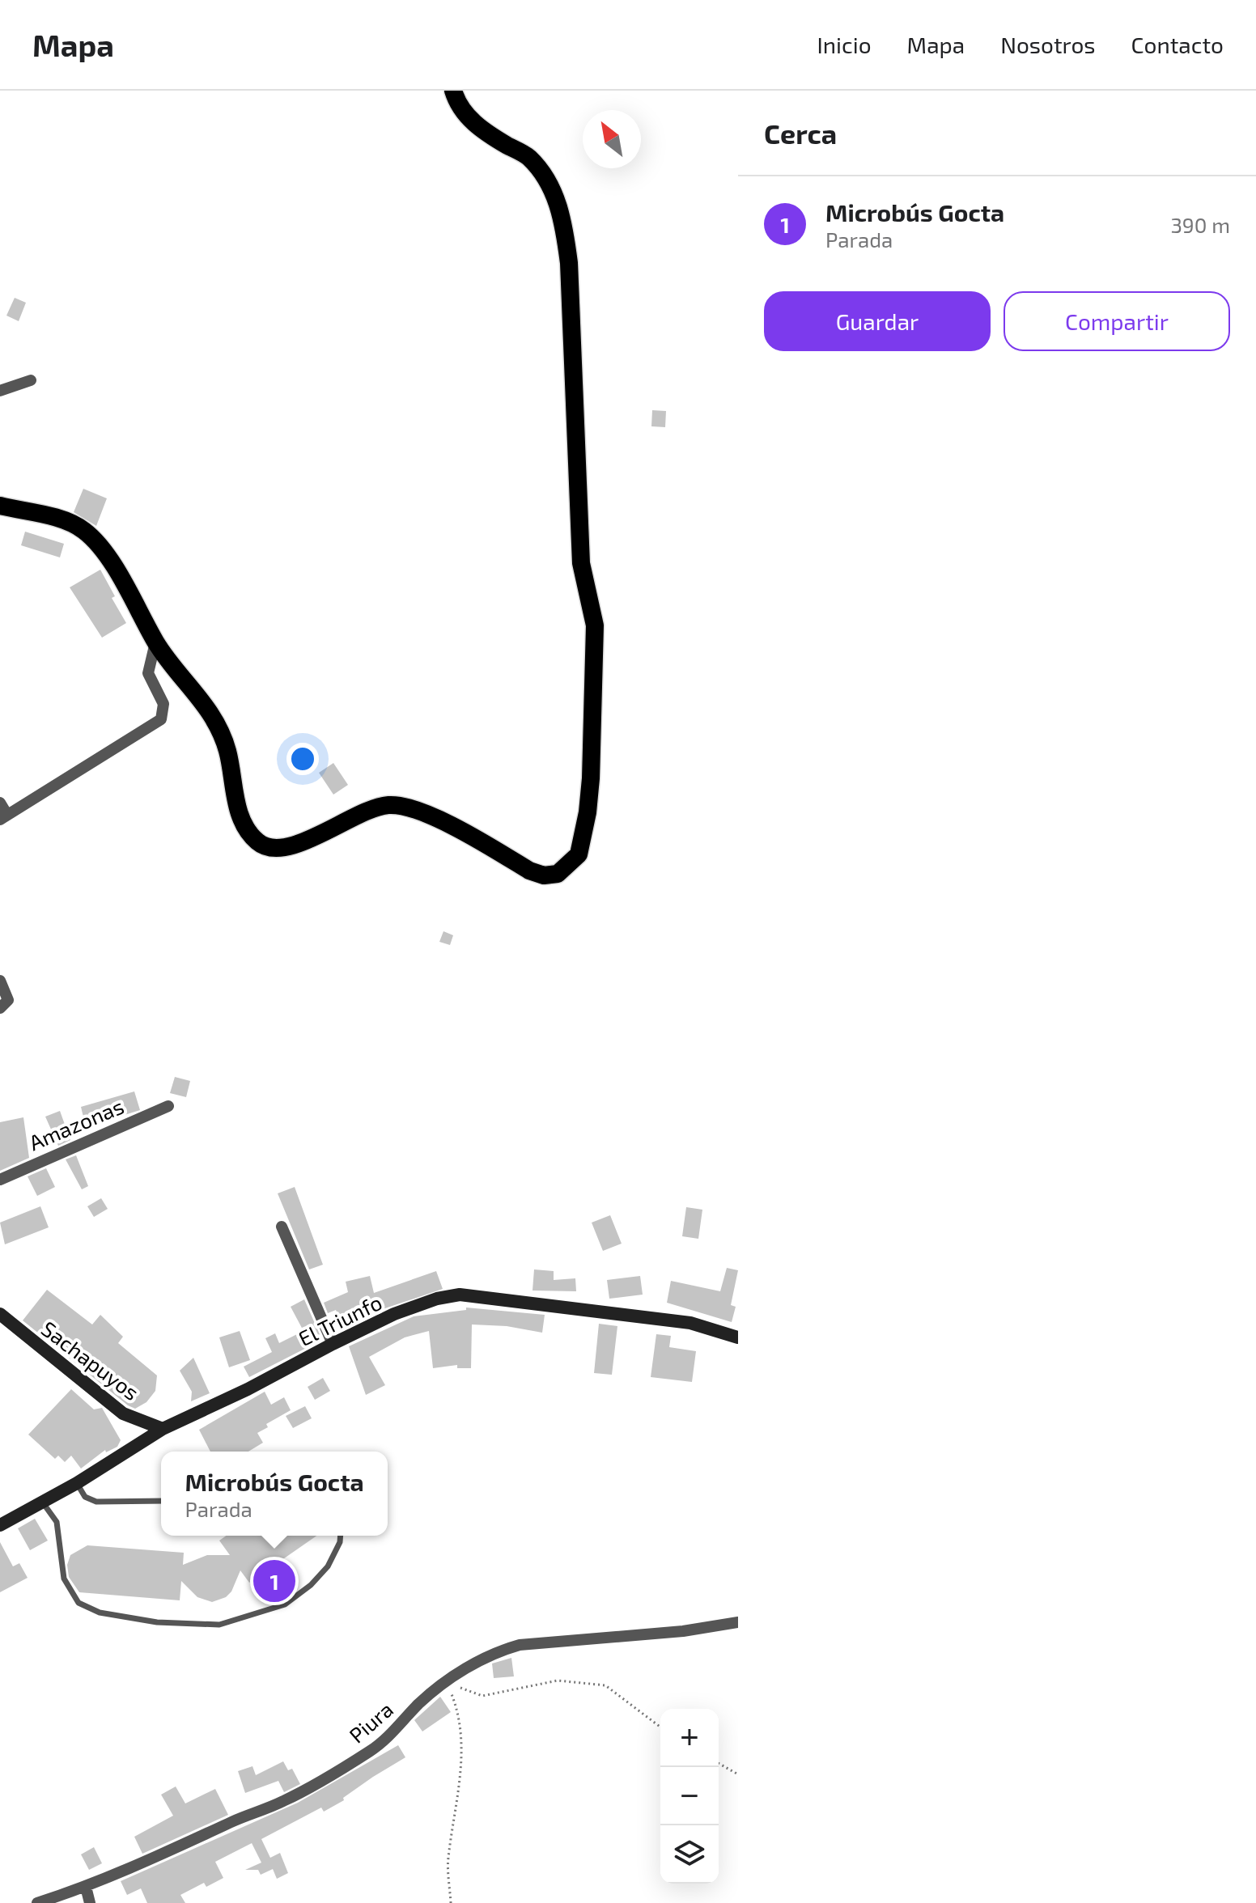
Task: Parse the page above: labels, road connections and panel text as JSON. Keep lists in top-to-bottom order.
{
  "streets": {
    "main road": ["El Triunfo", "Sachapuyos"],
    "street": ["Amazonas", "Piura"]
  },
  "crossings": [
    ["El Triunfo", "Sachapuyos"]
  ],
  "north": "top left",
  "page": {
    "header": "Mapa",
    "nav": [
      "Inicio",
      "Mapa",
      "Nosotros",
      "Contacto"
    ],
    "heading": "Cerca",
    "list": [
      {
        "mark": "1",
        "name": "Microbús Gocta",
        "note": "Parada",
        "value": "390 m"
      }
    ],
    "buttons": ["Guardar", "Compartir"],
    "popup": ["Microbús Gocta", "Parada"],
    "pins": "1",
    "map_buttons": ["+", "−"]
  }
}
